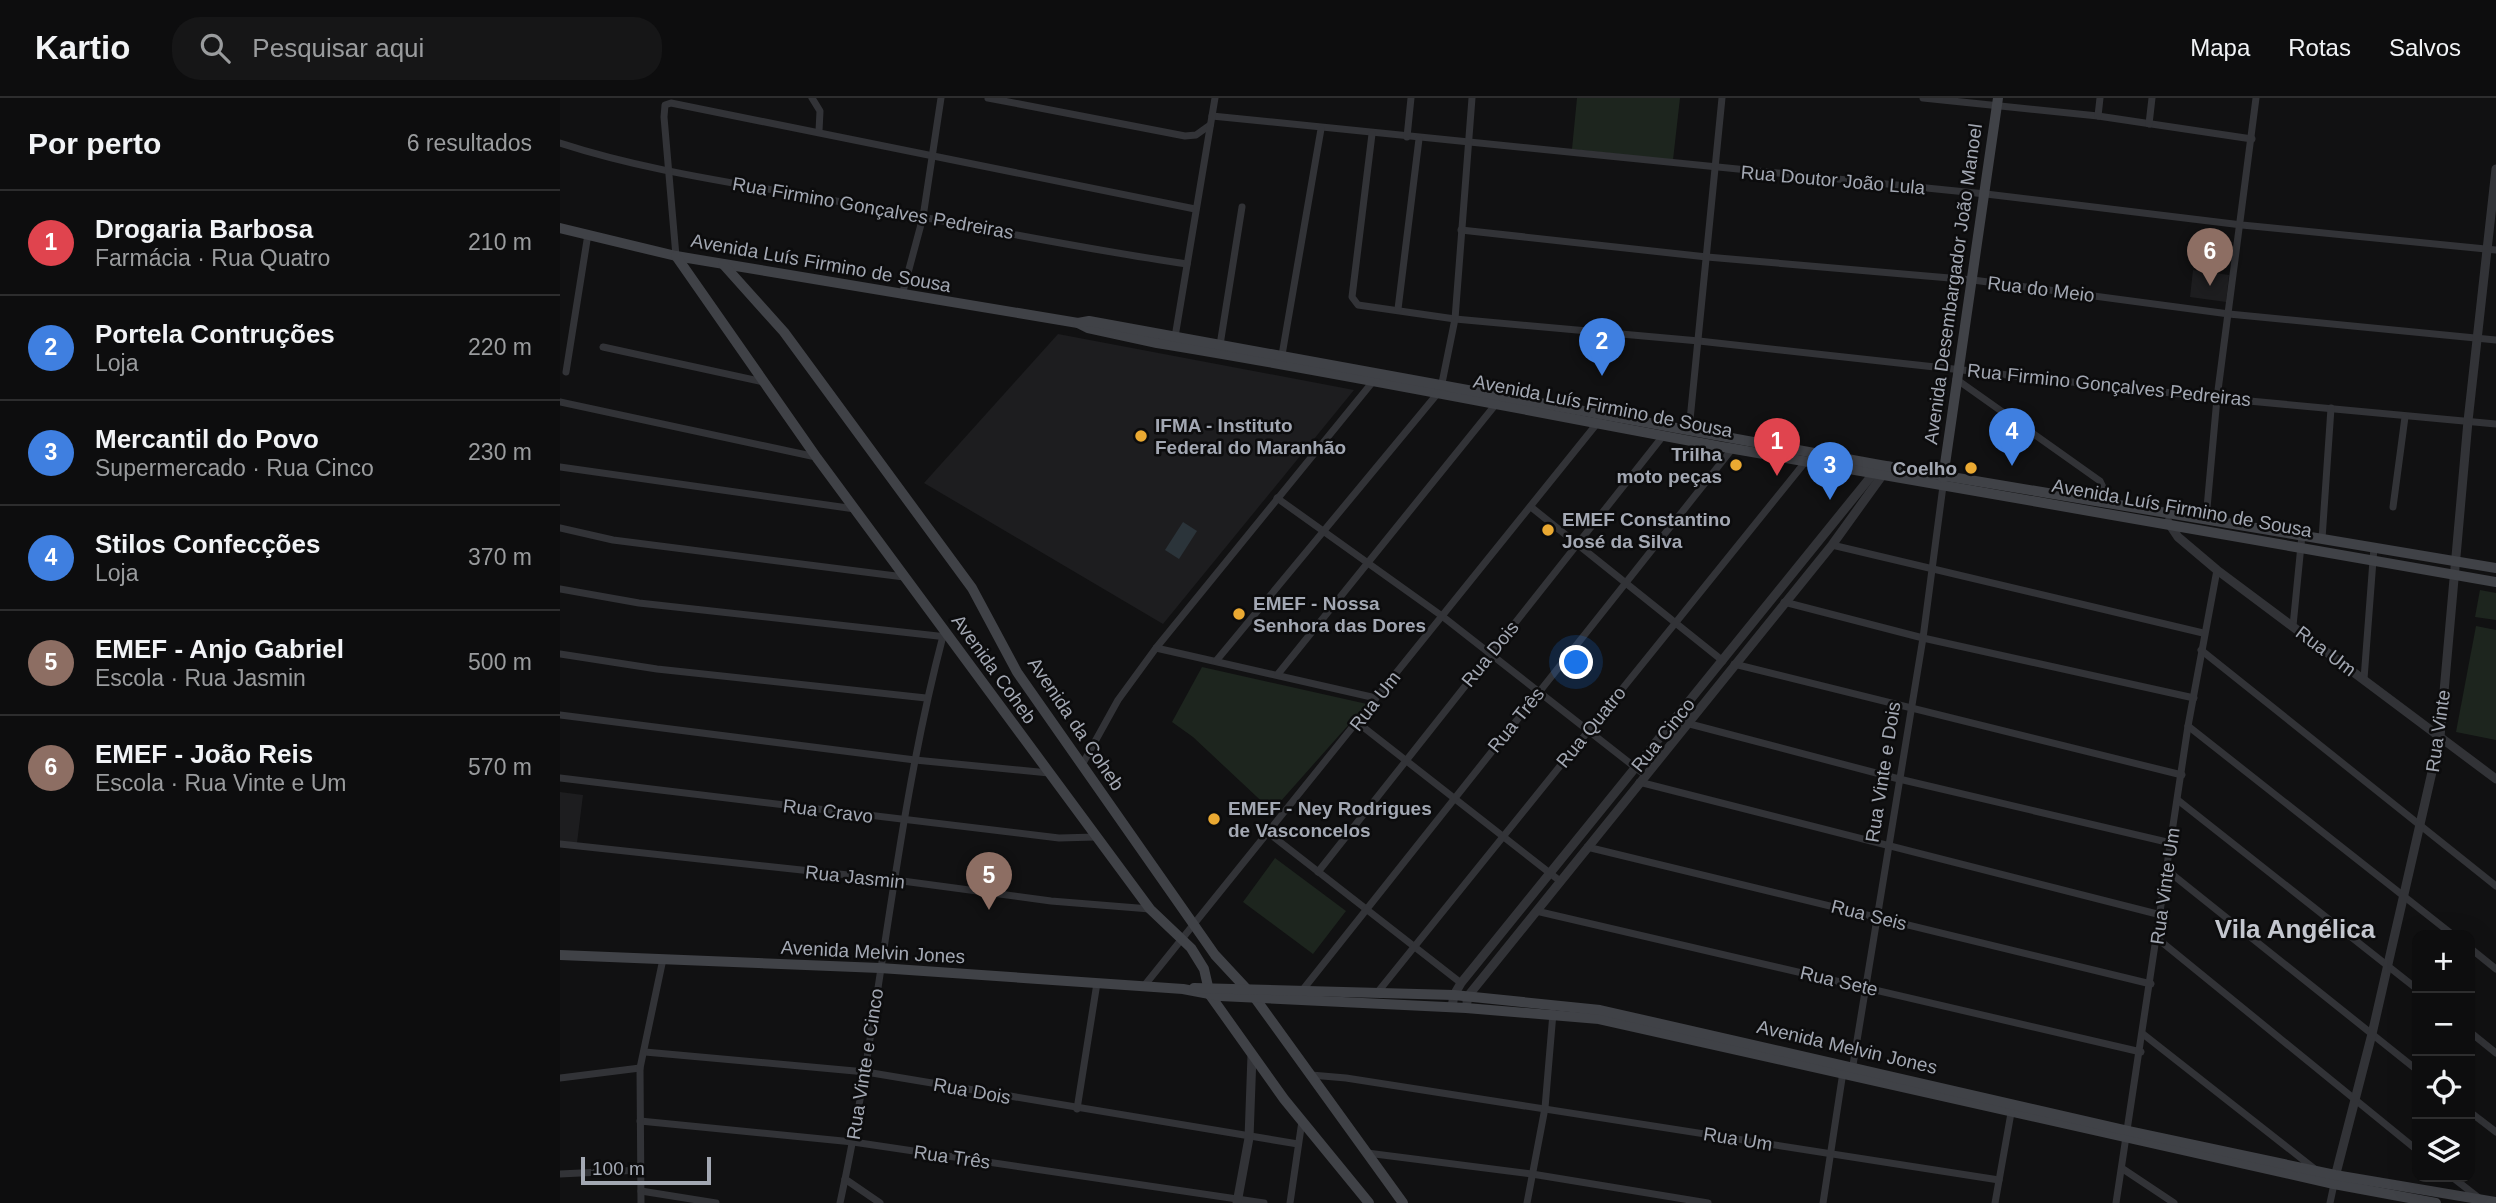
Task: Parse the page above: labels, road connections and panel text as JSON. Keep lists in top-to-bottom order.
{
  "streets": {
    "main road": [
      "Avenida Luís Firmino de Sousa",
      "Avenida Desembargador João Manoel",
      "Avenida Coheb",
      "Avenida da Coheb",
      "Avenida Melvin Jones"
    ],
    "street": [
      "Rua Doutor João Lula",
      "Rua Firmino Gonçalves Pedreiras",
      "Rua do Meio",
      "Rua Um",
      "Rua Dois",
      "Rua Três",
      "Rua Quatro",
      "Rua Vinte",
      "Rua Cinco",
      "Rua Vinte e Dois",
      "Rua Cravo",
      "Rua Jasmin",
      "Rua Vinte Um",
      "Rua Seis",
      "Rua Sete",
      "Rua Vinte e Cinco"
    ]
  },
  "crossings": [
    ["Rua Doutor João Lula", "Rua Firmino Gonçalves Pedreiras"],
    ["Rua Doutor João Lula", "Avenida Desembargador João Manoel"],
    ["Rua Doutor João Lula", "Rua Vinte"],
    ["Rua Firmino Gonçalves Pedreiras", "Avenida Desembargador João Manoel"],
    ["Rua Firmino Gonçalves Pedreiras", "Rua Vinte"],
    ["Avenida Luís Firmino de Sousa", "Avenida Desembargador João Manoel"],
    ["Avenida Luís Firmino de Sousa", "Rua Um"],
    ["Avenida Luís Firmino de Sousa", "Rua Dois"],
    ["Avenida Luís Firmino de Sousa", "Avenida Coheb"],
    ["Avenida Luís Firmino de Sousa", "Rua Três"],
    ["Avenida Luís Firmino de Sousa", "Avenida da Coheb"],
    ["Avenida Luís Firmino de Sousa", "Rua Quatro"],
    ["Avenida Luís Firmino de Sousa", "Rua Vinte"],
    ["Avenida Luís Firmino de Sousa", "Rua Cinco"],
    ["Avenida Luís Firmino de Sousa", "Rua Vinte e Dois"],
    ["Avenida Desembargador João Manoel", "Rua do Meio"],
    ["Avenida Desembargador João Manoel", "Rua Vinte e Dois"],
    ["Rua do Meio", "Rua Vinte"],
    ["Rua Um", "Avenida Coheb"],
    ["Rua Um", "Avenida da Coheb"],
    ["Rua Um", "Rua Vinte"],
    ["Rua Um", "Rua Vinte e Dois"],
    ["Rua Um", "Rua Vinte Um"],
    ["Rua Um", "Avenida Melvin Jones"],
    ["Rua Dois", "Rua Vinte e Cinco"],
    ["Avenida Coheb", "Rua Cravo"],
    ["Avenida Coheb", "Rua Jasmin"],
    ["Avenida Coheb", "Avenida Melvin Jones"],
    ["Avenida Coheb", "Rua Vinte e Cinco"],
    ["Rua Três", "Avenida Melvin Jones"],
    ["Rua Três", "Rua Vinte e Cinco"],
    ["Avenida da Coheb", "Avenida Melvin Jones"],
    ["Rua Quatro", "Avenida Melvin Jones"],
    ["Rua Vinte", "Avenida Melvin Jones"],
    ["Rua Cinco", "Rua Vinte e Dois"],
    ["Rua Cinco", "Rua Vinte Um"],
    ["Rua Cinco", "Rua Seis"],
    ["Rua Cinco", "Avenida Melvin Jones"],
    ["Rua Cinco", "Rua Sete"],
    ["Rua Vinte e Dois", "Rua Seis"],
    ["Rua Vinte e Dois", "Avenida Melvin Jones"],
    ["Rua Vinte e Dois", "Rua Sete"],
    ["Rua Cravo", "Rua Vinte e Cinco"],
    ["Rua Jasmin", "Rua Vinte e Cinco"],
    ["Rua Vinte Um", "Rua Seis"],
    ["Rua Vinte Um", "Avenida Melvin Jones"],
    ["Rua Vinte Um", "Rua Sete"],
    ["Avenida Melvin Jones", "Rua Vinte e Cinco"]
  ],
  "districts": ["Vila Angélica"],
  "places": [
    "IFMA - Instituto Federal do Maranhão",
    "Trilha moto peças",
    "Coelho",
    "EMEF Constantino José da Silva",
    "EMEF - Nossa Senhora das Dores",
    "EMEF - Ney Rodrigues de Vasconcelos"
  ],
  "scale_bar": "100 m",
  "page": {
    "header": "Kartio",
    "search": "Pesquisar aqui",
    "nav": ["Mapa", "Rotas", "Salvos"],
    "heading": ["Por perto", "6 resultados"],
    "list": [
      {
        "mark": "1",
        "name": "Drogaria Barbosa",
        "note": "Farmácia · Rua Quatro",
        "value": "210 m"
      },
      {
        "mark": "2",
        "name": "Portela Contruções",
        "note": "Loja",
        "value": "220 m"
      },
      {
        "mark": "3",
        "name": "Mercantil do Povo",
        "note": "Supermercado · Rua Cinco",
        "value": "230 m"
      },
      {
        "mark": "4",
        "name": "Stilos Confecções",
        "note": "Loja",
        "value": "370 m"
      },
      {
        "mark": "5",
        "name": "EMEF - Anjo Gabriel",
        "note": "Escola · Rua Jasmin",
        "value": "500 m"
      },
      {
        "mark": "6",
        "name": "EMEF - João Reis",
        "note": "Escola · Rua Vinte e Um",
        "value": "570 m"
      }
    ],
    "pins": [
      "6",
      "2",
      "4",
      "1",
      "3",
      "5"
    ],
    "map_buttons": ["+", "−"],
    "scale": "100 m"
  }
}
